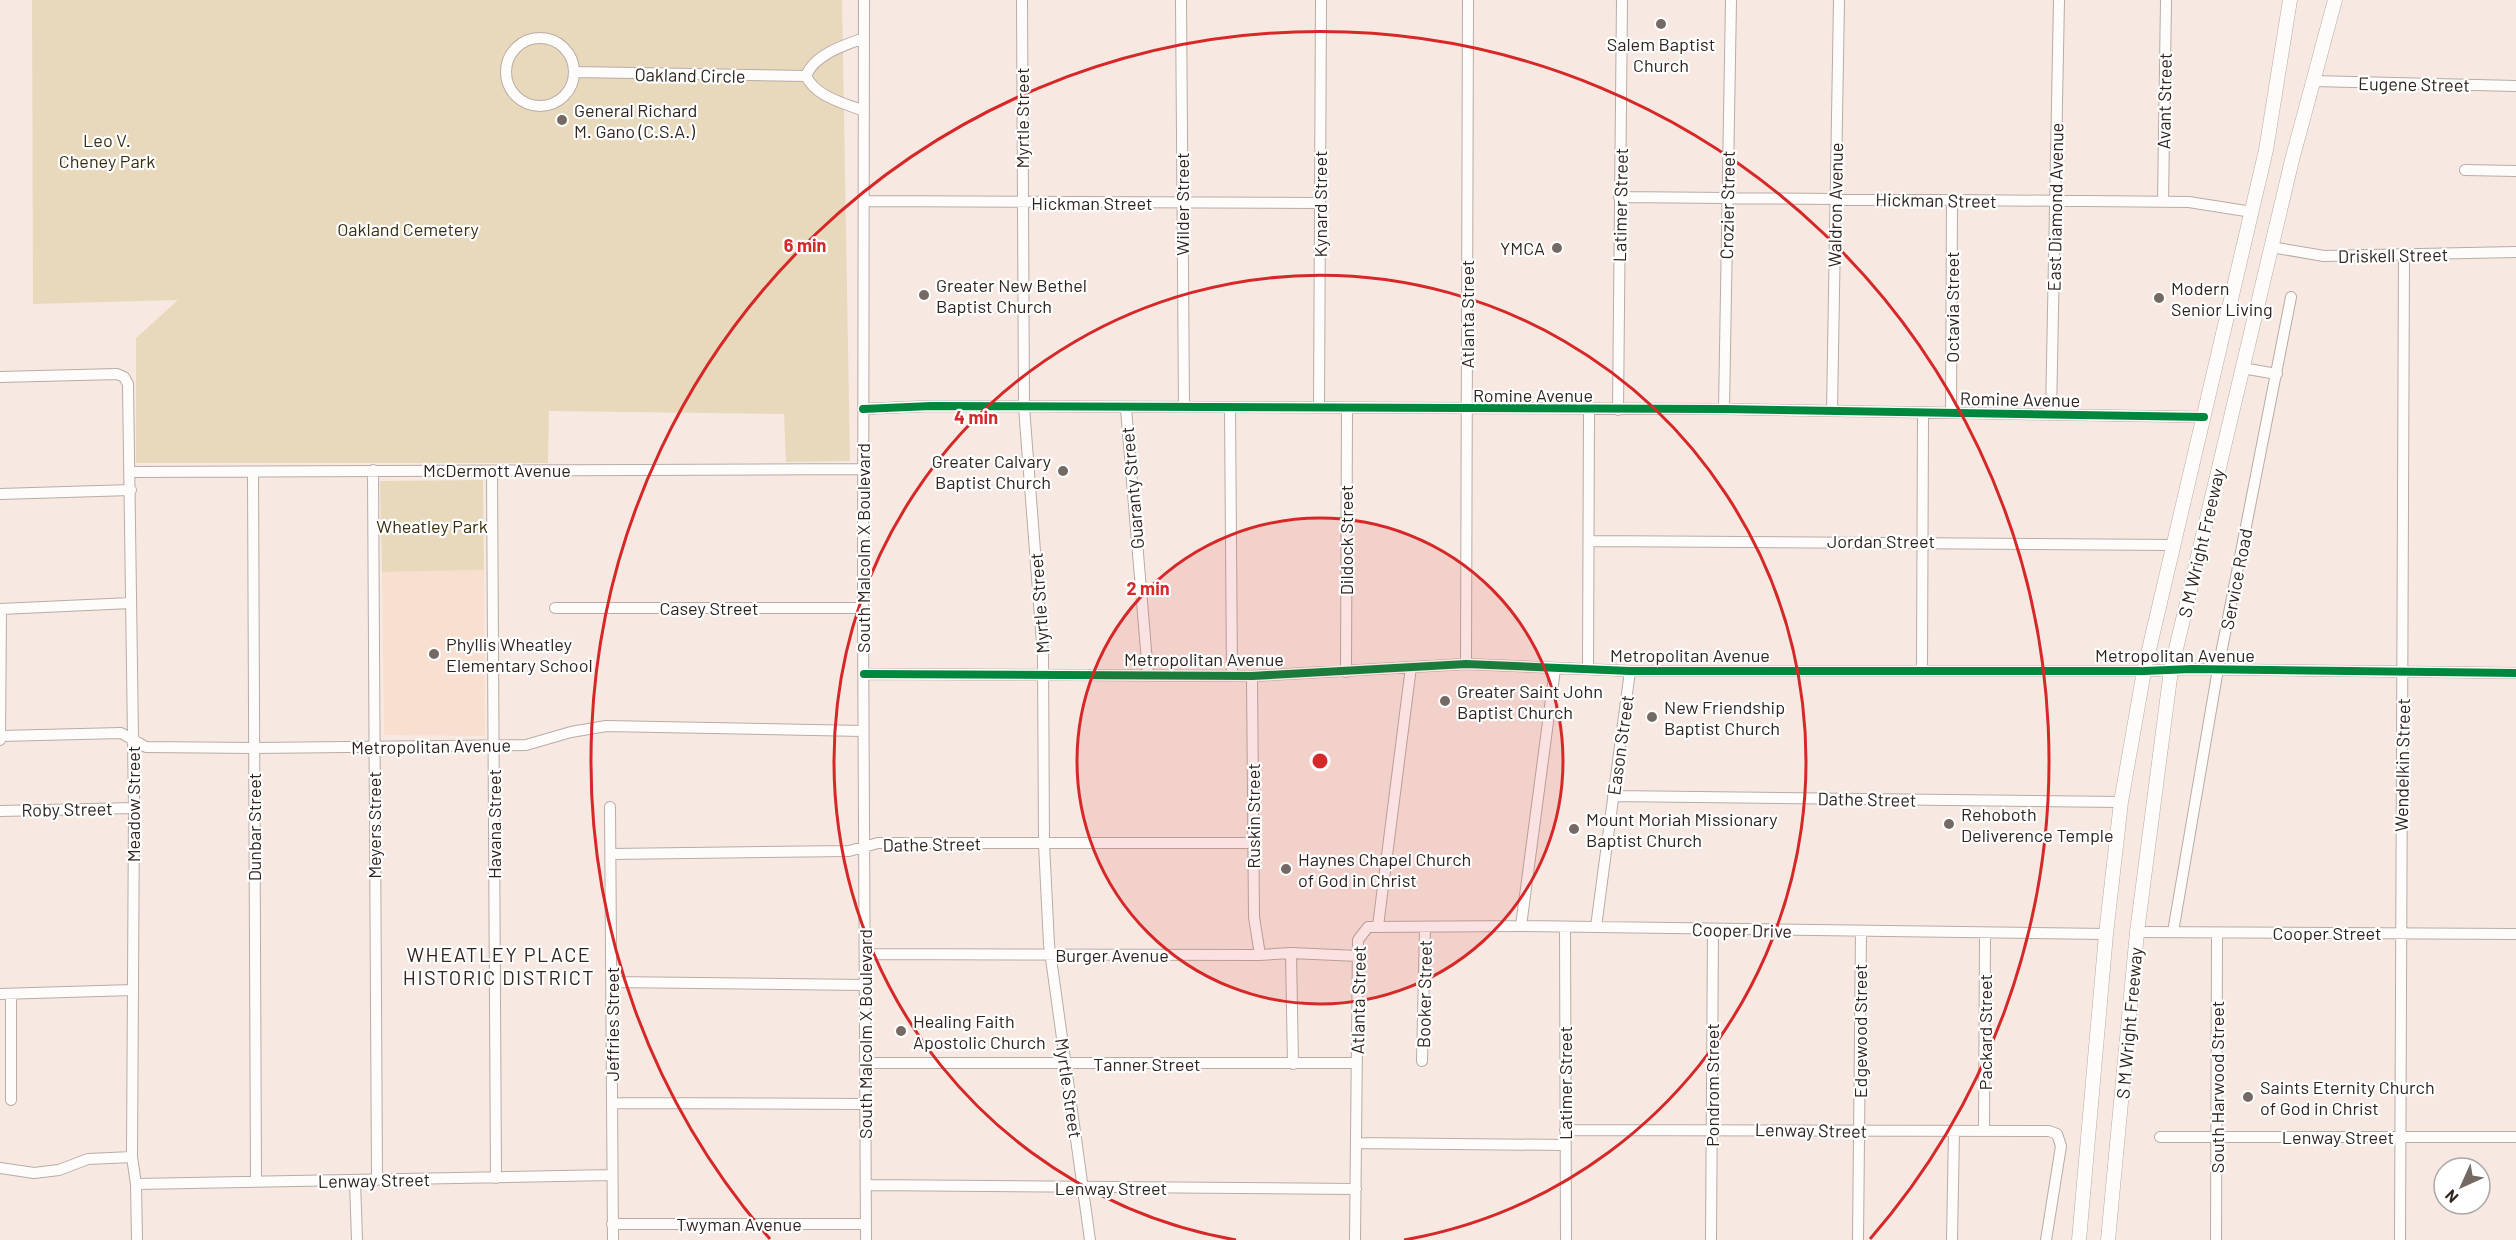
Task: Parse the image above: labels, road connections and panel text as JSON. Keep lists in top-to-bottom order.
{
  "streets": {
    "main road": ["S M Wright Freeway"],
    "street": [
      "Oakland Circle",
      "Eugene Street",
      "Avant Street",
      "Myrtle Street",
      "Hickman Street",
      "Wilder Street",
      "Kynard Street",
      "Latimer Street",
      "Crozier Street",
      "Waldron Avenue",
      "East Diamond Avenue",
      "Driskell Street",
      "Octavia Street",
      "Atlanta Street",
      "Romine Avenue",
      "McDermott Avenue",
      "Guaranty Street",
      "Dildock Street",
      "Jordan Street",
      "South Malcolm X Boulevard",
      "Service Road",
      "Casey Street",
      "Metropolitan Avenue",
      "Eason Street",
      "Wendelkin Street",
      "Dathe Street",
      "Meadow Street",
      "Roby Street",
      "Ruskin Street",
      "Havana Street",
      "Meyers Street",
      "Dunbar Street",
      "Cooper Drive",
      "Cooper Street",
      "Burger Avenue",
      "Booker Street",
      "Jeffries Street",
      "Edgewood Street",
      "Packard Street",
      "Tanner Street",
      "Pondrom Street",
      "South Harwood Street",
      "Lenway Street",
      "Twyman Avenue"
    ]
  },
  "crossings": [
    ["Eugene Street", "S M Wright Freeway"],
    ["Avant Street", "Hickman Street"],
    ["Myrtle Street", "Hickman Street"],
    ["Myrtle Street", "Romine Avenue"],
    ["Myrtle Street", "Metropolitan Avenue"],
    ["Myrtle Street", "Dathe Street"],
    ["Myrtle Street", "Burger Avenue"],
    ["Myrtle Street", "Tanner Street"],
    ["Myrtle Street", "Lenway Street"],
    ["Hickman Street", "Wilder Street"],
    ["Hickman Street", "Kynard Street"],
    ["Hickman Street", "Latimer Street"],
    ["Hickman Street", "Crozier Street"],
    ["Hickman Street", "Waldron Avenue"],
    ["Hickman Street", "East Diamond Avenue"],
    ["Hickman Street", "Octavia Street"],
    ["Hickman Street", "S M Wright Freeway"],
    ["Hickman Street", "South Malcolm X Boulevard"],
    ["Wilder Street", "Romine Avenue"],
    ["Kynard Street", "Romine Avenue"],
    ["Latimer Street", "Romine Avenue"],
    ["Latimer Street", "Cooper Drive"],
    ["Latimer Street", "Lenway Street"],
    ["Crozier Street", "Romine Avenue"],
    ["Waldron Avenue", "Romine Avenue"],
    ["East Diamond Avenue", "Romine Avenue"],
    ["Driskell Street", "S M Wright Freeway"],
    ["Driskell Street", "Wendelkin Street"],
    ["Octavia Street", "Romine Avenue"],
    ["Atlanta Street", "Romine Avenue"],
    ["Atlanta Street", "Metropolitan Avenue"],
    ["Atlanta Street", "Cooper Drive"],
    ["Atlanta Street", "Burger Avenue"],
    ["Atlanta Street", "Tanner Street"],
    ["Atlanta Street", "Lenway Street"],
    ["Romine Avenue", "Guaranty Street"],
    ["Romine Avenue", "Dildock Street"],
    ["Romine Avenue", "S M Wright Freeway"],
    ["Romine Avenue", "South Malcolm X Boulevard"],
    ["McDermott Avenue", "South Malcolm X Boulevard"],
    ["McDermott Avenue", "Meadow Street"],
    ["McDermott Avenue", "Havana Street"],
    ["McDermott Avenue", "Meyers Street"],
    ["McDermott Avenue", "Dunbar Street"],
    ["Guaranty Street", "Metropolitan Avenue"],
    ["Dildock Street", "Metropolitan Avenue"],
    ["Jordan Street", "S M Wright Freeway"],
    ["S M Wright Freeway", "Metropolitan Avenue"],
    ["S M Wright Freeway", "Dathe Street"],
    ["S M Wright Freeway", "Cooper Drive"],
    ["S M Wright Freeway", "Cooper Street"],
    ["South Malcolm X Boulevard", "Casey Street"],
    ["South Malcolm X Boulevard", "Metropolitan Avenue"],
    ["South Malcolm X Boulevard", "Dathe Street"],
    ["South Malcolm X Boulevard", "Burger Avenue"],
    ["South Malcolm X Boulevard", "Tanner Street"],
    ["South Malcolm X Boulevard", "Lenway Street"],
    ["South Malcolm X Boulevard", "Twyman Avenue"],
    ["Service Road", "Metropolitan Avenue"],
    ["Service Road", "Cooper Street"],
    ["Metropolitan Avenue", "Eason Street"],
    ["Metropolitan Avenue", "Wendelkin Street"],
    ["Metropolitan Avenue", "Meadow Street"],
    ["Metropolitan Avenue", "Ruskin Street"],
    ["Metropolitan Avenue", "Havana Street"],
    ["Metropolitan Avenue", "Meyers Street"],
    ["Metropolitan Avenue", "Dunbar Street"],
    ["Eason Street", "Dathe Street"],
    ["Eason Street", "Cooper Drive"],
    ["Wendelkin Street", "Cooper Street"],
    ["Wendelkin Street", "Lenway Street"],
    ["Dathe Street", "Ruskin Street"],
    ["Dathe Street", "Jeffries Street"],
    ["Meadow Street", "Roby Street"],
    ["Meadow Street", "Lenway Street"],
    ["Ruskin Street", "Burger Avenue"],
    ["Havana Street", "Lenway Street"],
    ["Meyers Street", "Lenway Street"],
    ["Dunbar Street", "Lenway Street"],
    ["Cooper Drive", "Booker Street"],
    ["Cooper Drive", "Edgewood Street"],
    ["Cooper Drive", "Packard Street"],
    ["Cooper Drive", "Pondrom Street"],
    ["Cooper Street", "South Harwood Street"],
    ["Jeffries Street", "Lenway Street"],
    ["Jeffries Street", "Twyman Avenue"],
    ["Edgewood Street", "Lenway Street"],
    ["Packard Street", "Lenway Street"],
    ["Pondrom Street", "Lenway Street"],
    ["South Harwood Street", "Lenway Street"]
  ],
  "districts": ["WHEATLEY PLACE HISTORIC DISTRICT"],
  "parks": ["Leo V. Cheney Park", "Oakland Cemetery", "Wheatley Park"],
  "places": [
    "Salem Baptist Church",
    "General Richard M. Gano (C.S.A.)",
    "YMCA",
    "Greater New Bethel Baptist Church",
    "Modern Senior Living",
    "Greater Calvary Baptist Church",
    "Phyllis Wheatley Elementary School",
    "Greater Saint John Baptist Church",
    "New Friendship Baptist Church",
    "Rehoboth Deliverence Temple",
    "Mount Moriah Missionary Baptist Church",
    "Haynes Chapel Church of God in Christ",
    "Healing Faith Apostolic Church",
    "Saints Eternity Church of God in Christ"
  ],
  "north": "bottom left",
  "rings": ["6 min", "4 min", "2 min"]
}
